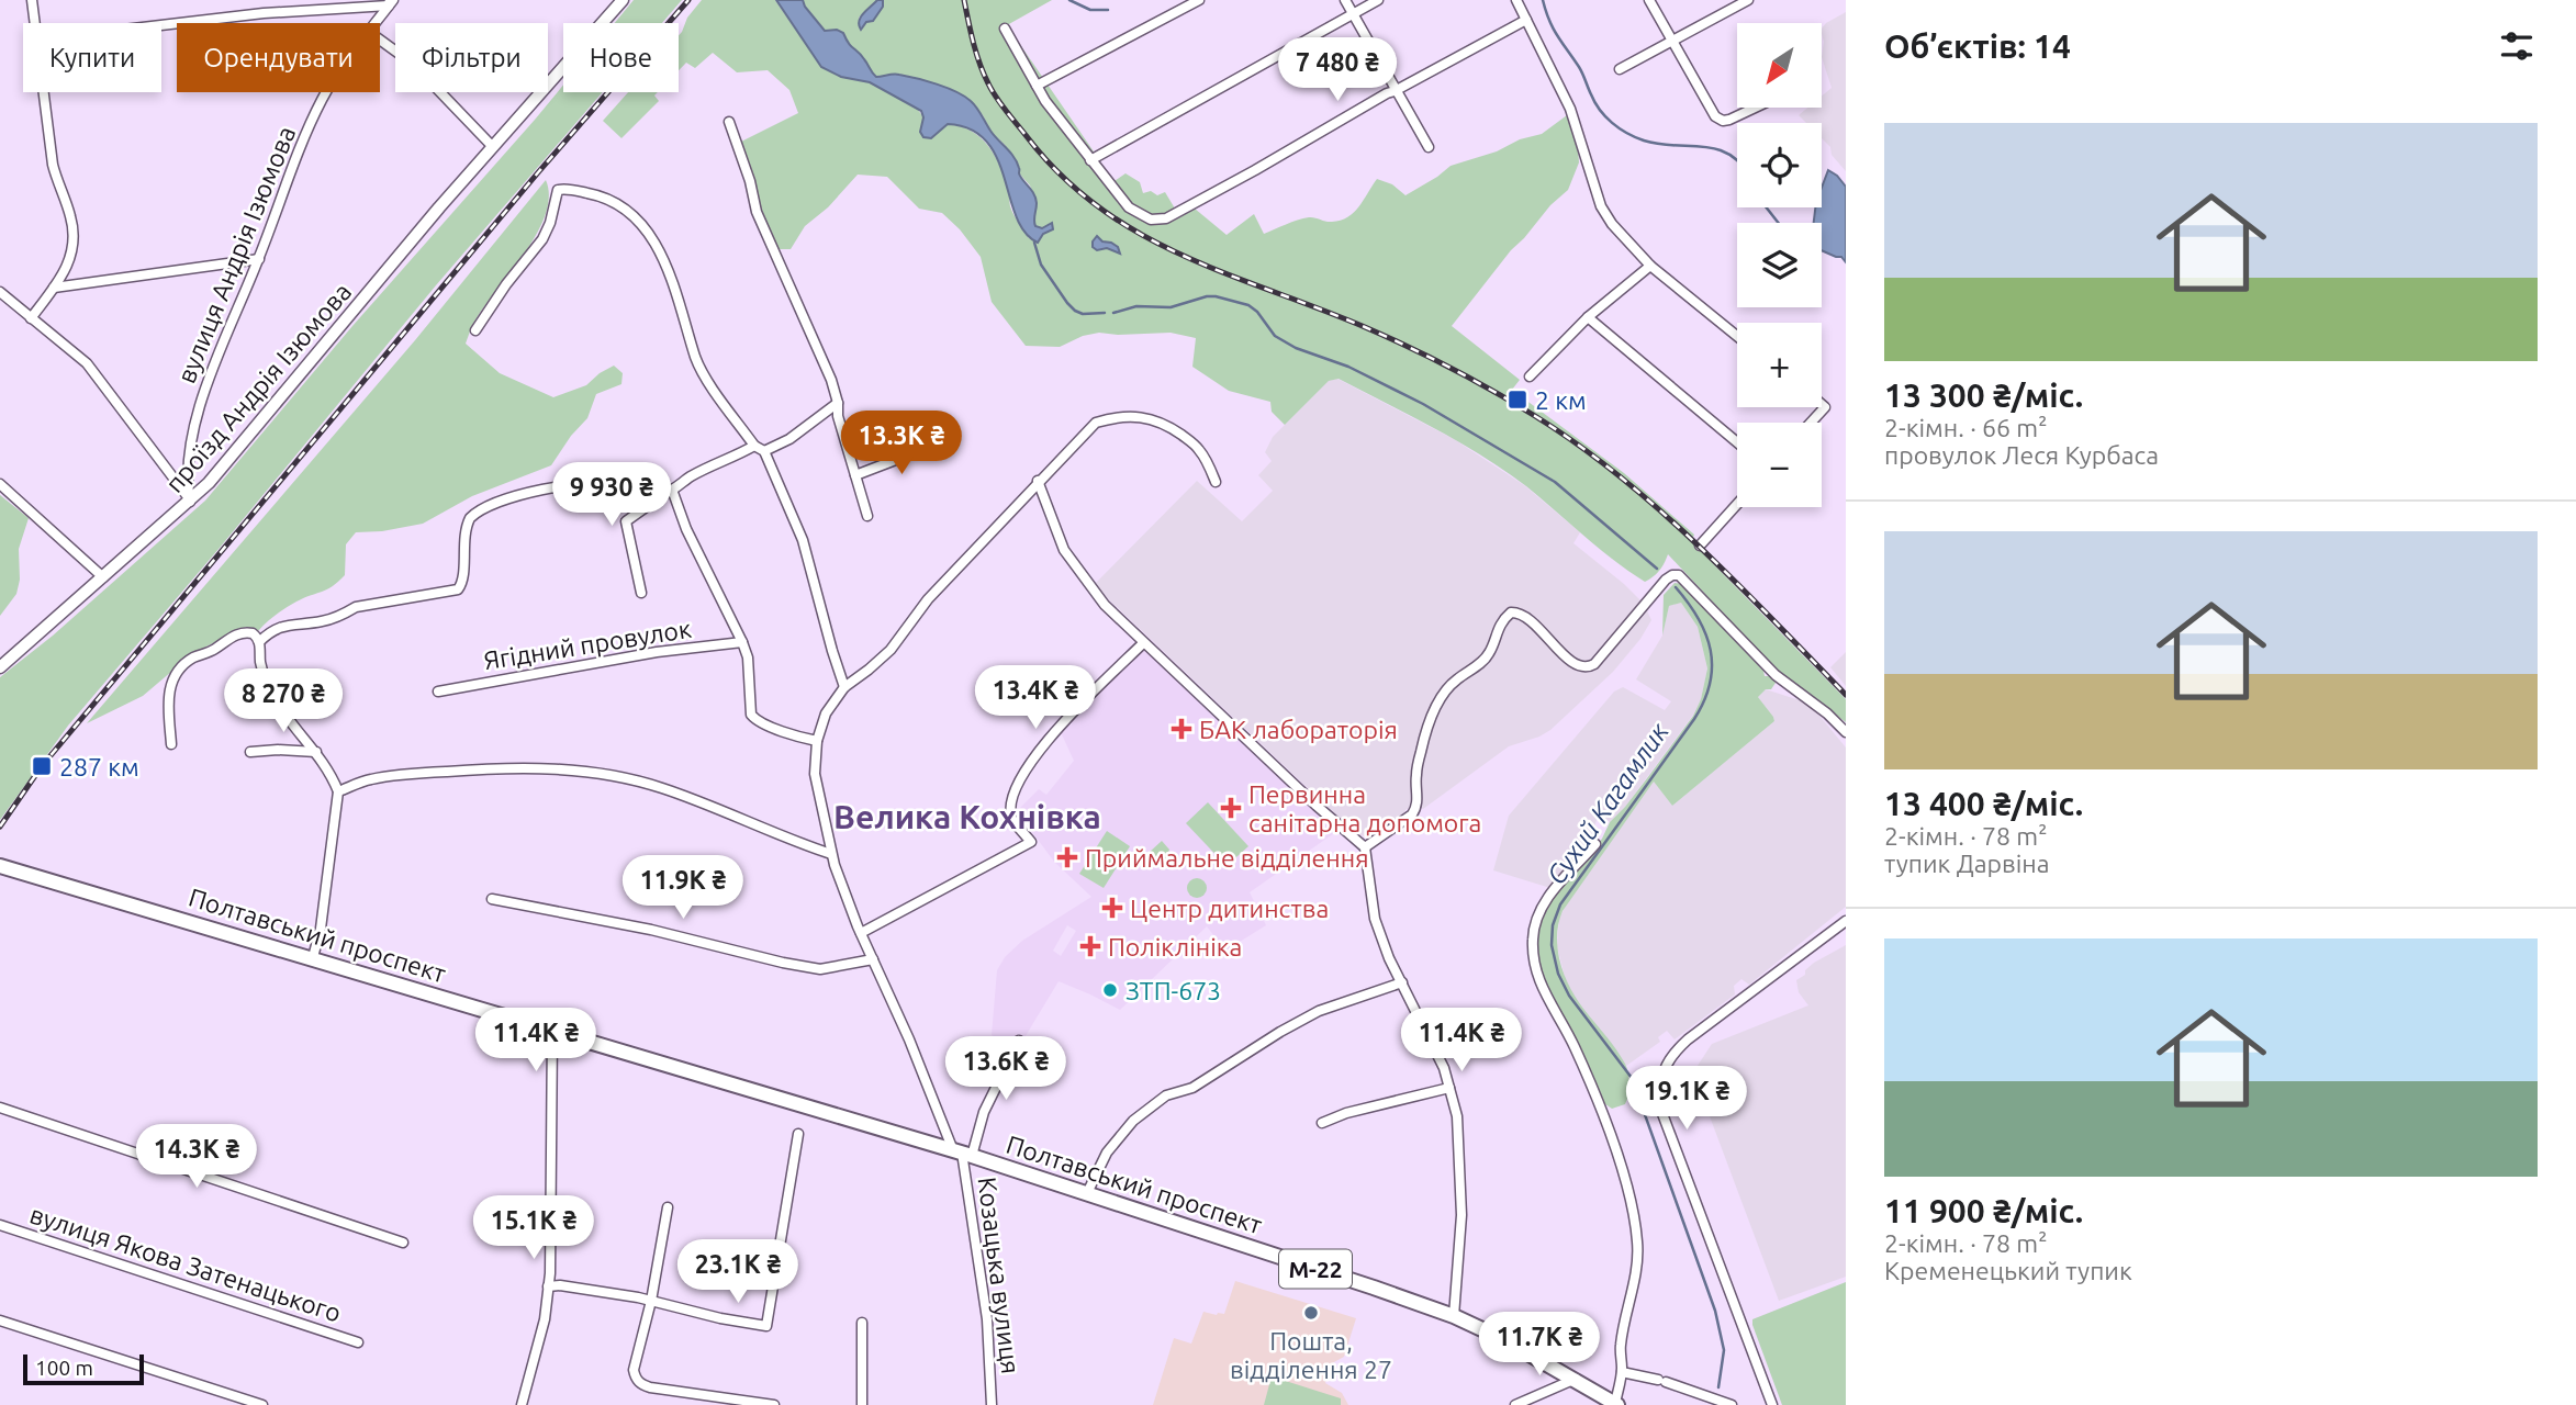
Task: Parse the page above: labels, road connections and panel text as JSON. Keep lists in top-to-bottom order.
{
  "streets": {
    "highway": ["Полтавський проспект", "М-22"],
    "street": [
      "вулиця Андрія Ізюмова",
      "проїзд Андрія Ізюмова",
      "Ягідний провулок",
      "вулиця Якова Затенацького",
      "Козацька вулиця"
    ]
  },
  "crossings": [
    ["вулиця Андрія Ізюмова", "проїзд Андрія Ізюмова"],
    ["Полтавський проспект", "Козацька вулиця"]
  ],
  "districts": ["Велика Кохнівка"],
  "water": ["Сухий Кагамлик"],
  "places": {
    "transit": ["2 км", "287 км"],
    "health": [
      "БАК лабораторія",
      "Первинна санітарна допомога",
      "Приймальне відділення",
      "Центр дитинства",
      "Поліклініка"
    ],
    "other": ["ЗТП-673", "Пошта, відділення 27"]
  },
  "scale_bar": "100 m",
  "north": "bottom left",
  "page": {
    "heading": "Об’єктів: 14",
    "map_buttons": ["+", "−"],
    "chip": [
      "Купити",
      "Орендувати",
      "Фільтри",
      "Нове"
    ],
    "price": [
      "7 480 ₴",
      "13.3K ₴",
      "9 930 ₴",
      "13.4K ₴",
      "8 270 ₴",
      "11.9K ₴",
      "11.4K ₴",
      "11.4K ₴",
      "13.6K ₴",
      "19.1K ₴",
      "14.3K ₴",
      "15.1K ₴",
      "23.1K ₴",
      "11.7K ₴"
    ],
    "list": [
      {
        "name": "13 300 ₴/міс.",
        "note": "2-кімн. · 66 m² · провулок Леся Курбаса"
      },
      {
        "name": "13 400 ₴/міс.",
        "note": "2-кімн. · 78 m² · тупик Дарвіна"
      },
      {
        "name": "11 900 ₴/міс.",
        "note": "2-кімн. · 78 m² · Кременецький тупик"
      }
    ],
    "scale": "100 m"
  }
}
